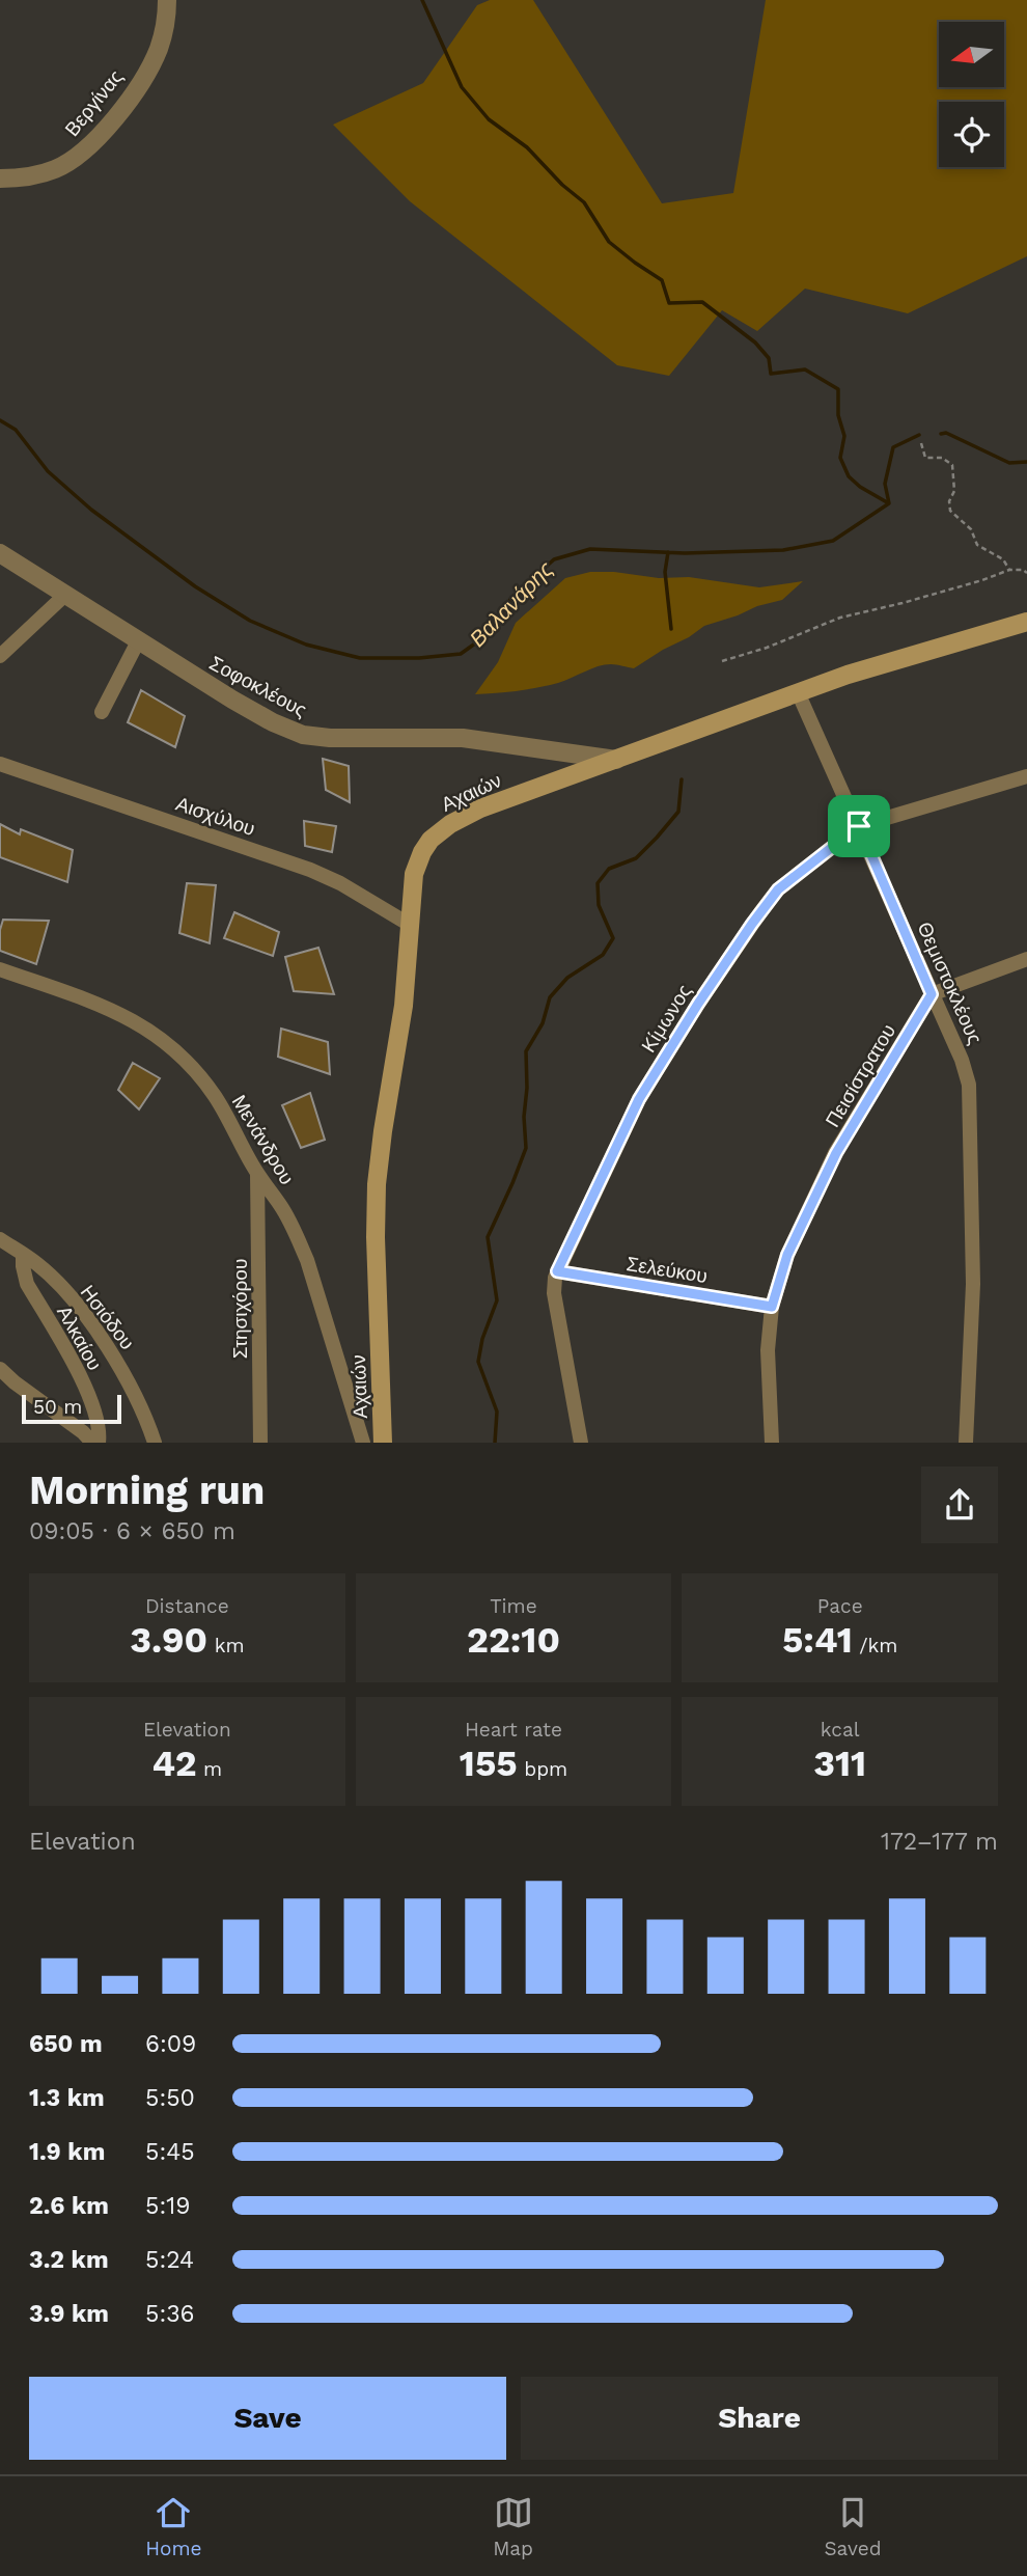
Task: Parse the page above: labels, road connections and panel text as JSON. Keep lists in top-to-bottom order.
{
  "streets": {
    "main road": ["Αχαιών"],
    "street": [
      "Βεργίνας",
      "Σοφοκλέους",
      "Αισχύλου",
      "Θεμιστοκλέους",
      "Κίμωνος",
      "Πεισίστρατου",
      "Μενάνδρου",
      "Σελεύκου",
      "Στησιχόρου",
      "Ησιόδου",
      "Αλκαίου"
    ]
  },
  "crossings": [
    ["Σοφοκλέους", "Αχαιών"],
    ["Αχαιών", "Αισχύλου"],
    ["Αχαιών", "Θεμιστοκλέους"],
    ["Θεμιστοκλέους", "Κίμωνος"],
    ["Θεμιστοκλέους", "Πεισίστρατου"],
    ["Κίμωνος", "Σελεύκου"],
    ["Πεισίστρατου", "Σελεύκου"],
    ["Μενάνδρου", "Στησιχόρου"],
    ["Ησιόδου", "Αλκαίου"]
  ],
  "water": ["Βαλανάρης"],
  "scale_bar": "50 m",
  "north": "left",
  "page": {
    "scale": "50 m",
    "heading": ["Morning run", "09:05 · 6 × 650 m"],
    "stats": [
      ["Distance", "3.90 km"],
      ["Time", "22:10"],
      ["Pace", "5:41 /km"],
      ["Elevation", "42 m"],
      ["Heart rate", "155 bpm"],
      ["kcal", "311"]
    ],
    "chart": ["Elevation", "172–177 m"],
    "list": [
      {
        "name": "650 m",
        "note": "6:09"
      },
      {
        "name": "1.3 km",
        "note": "5:50"
      },
      {
        "name": "1.9 km",
        "note": "5:45"
      },
      {
        "name": "2.6 km",
        "note": "5:19"
      },
      {
        "name": "3.2 km",
        "note": "5:24"
      },
      {
        "name": "3.9 km",
        "note": "5:36"
      }
    ],
    "buttons": ["Save", "Share"],
    "tabs": ["Home", "Map", "Saved"]
  }
}
